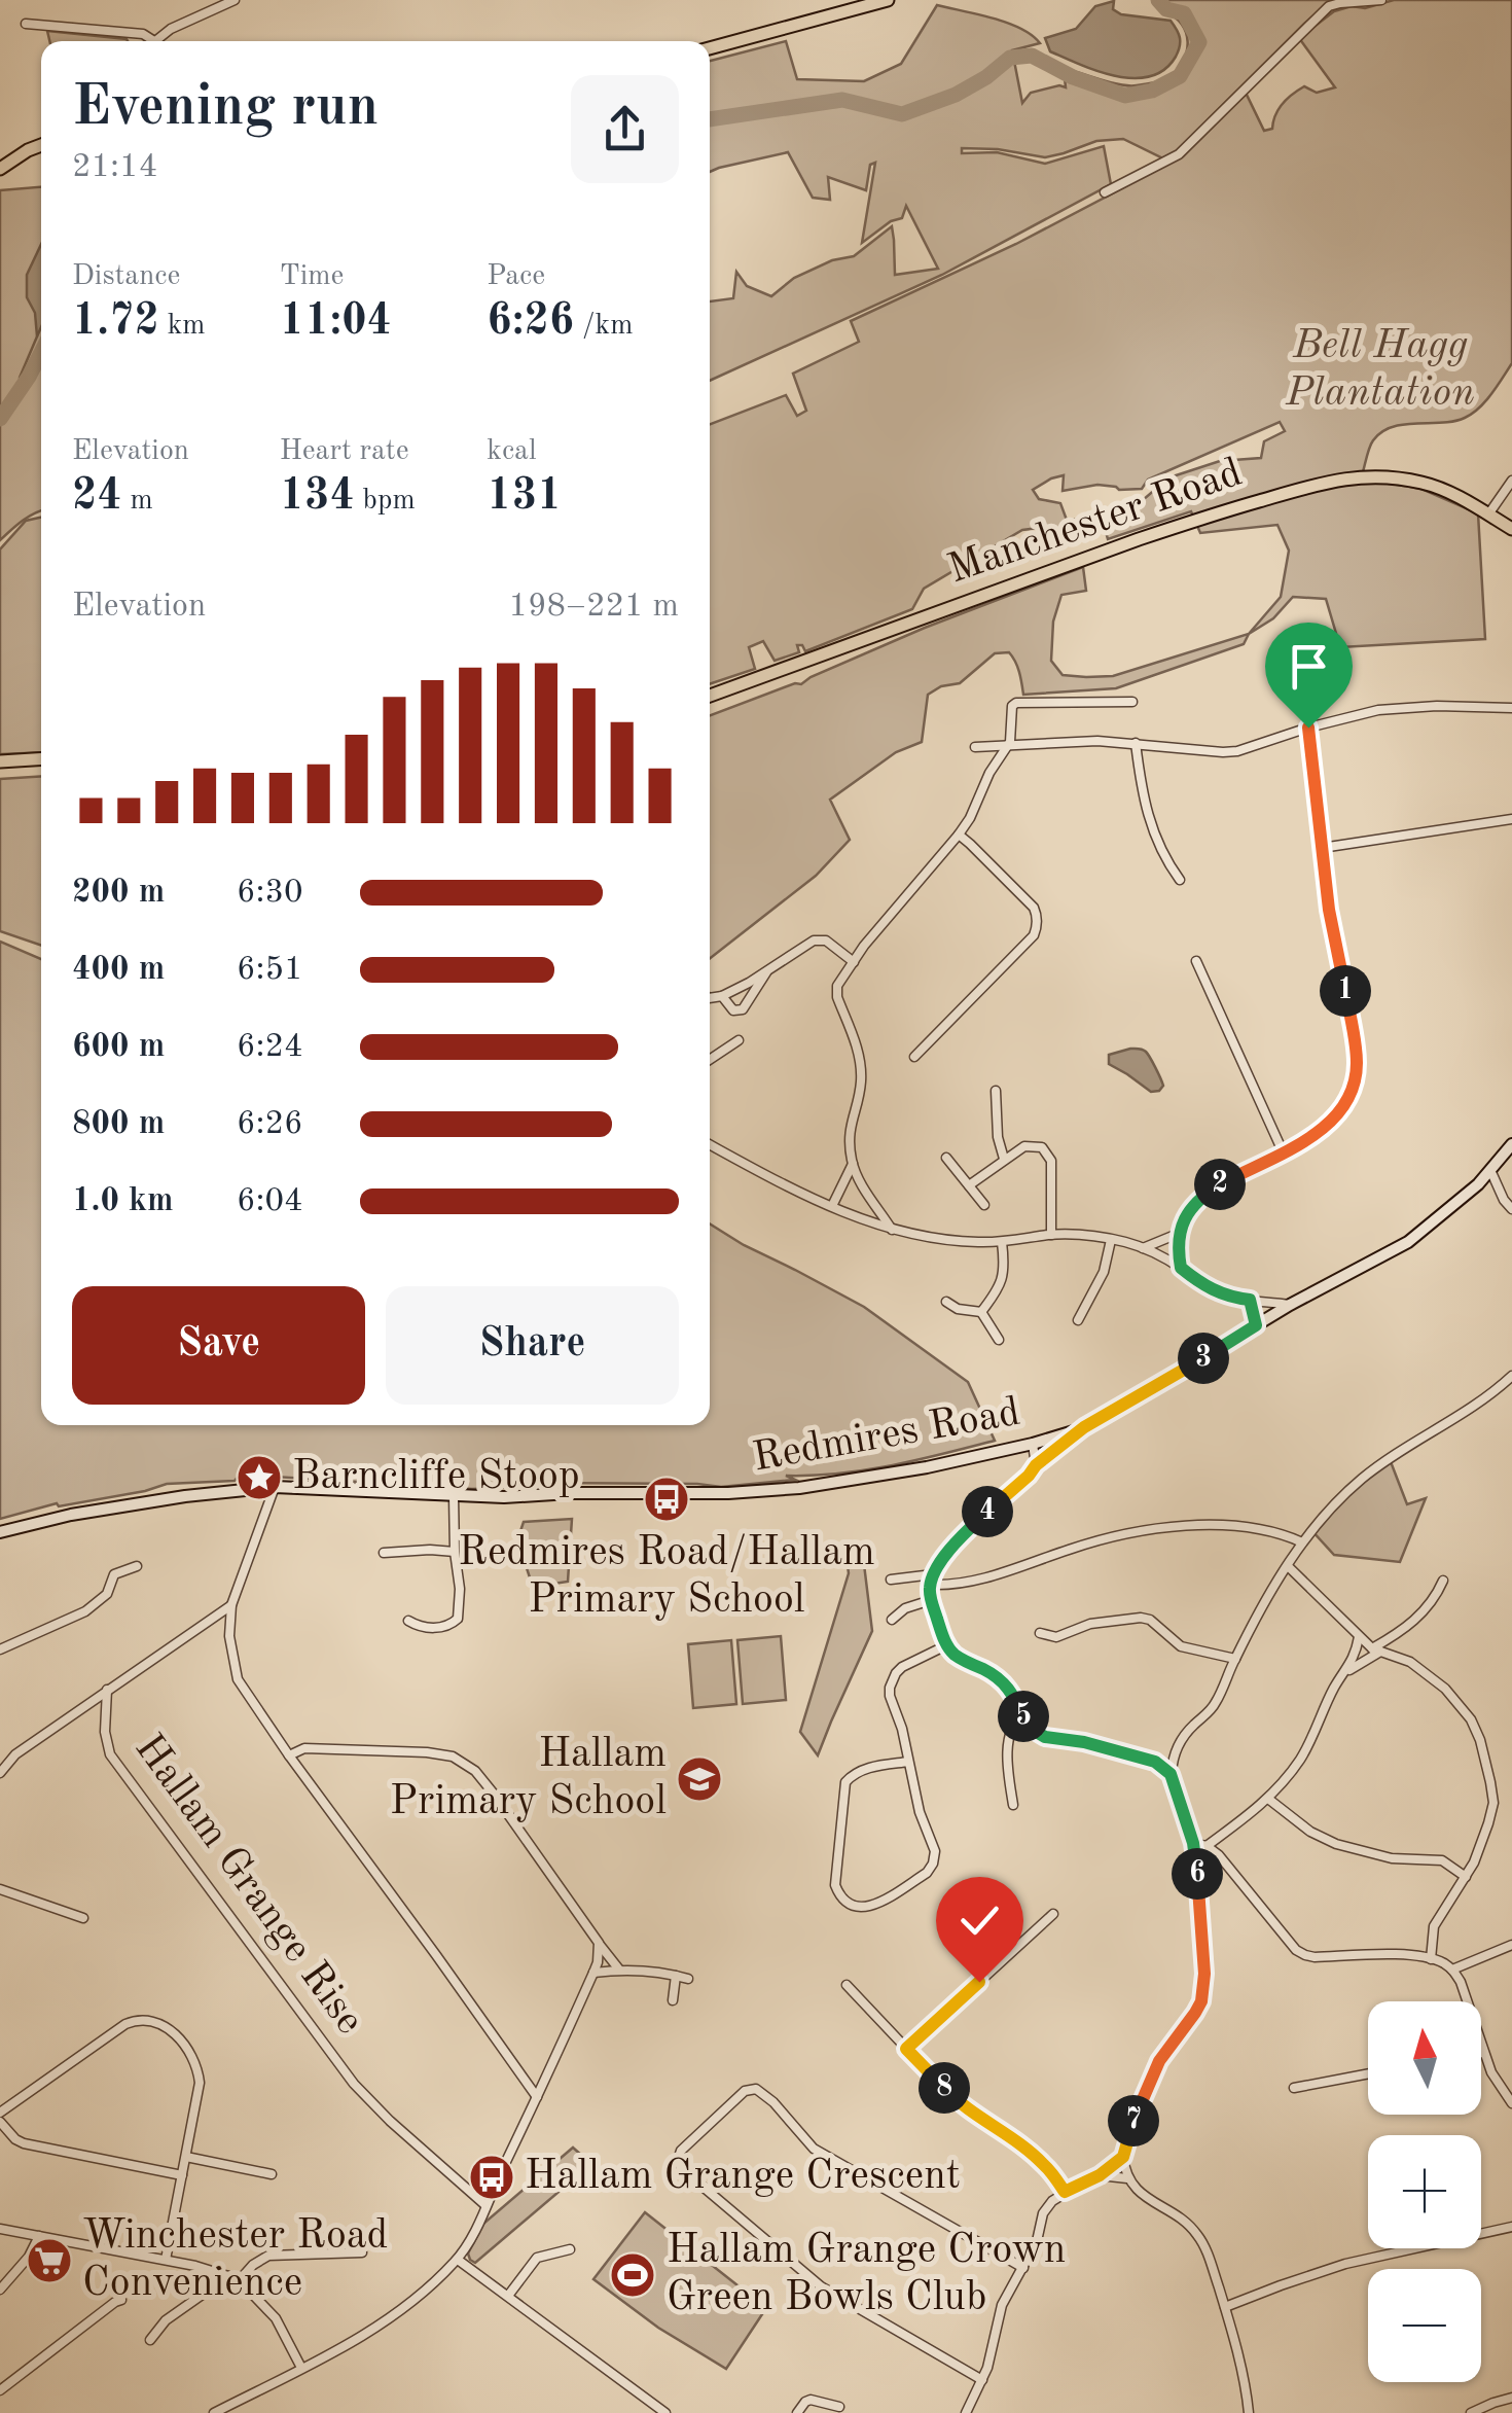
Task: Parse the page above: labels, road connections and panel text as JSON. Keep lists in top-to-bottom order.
{
  "streets": {
    "main road": ["Manchester Road"],
    "street": ["Redmires Road", "Hallam Grange Rise"]
  },
  "parks": ["Bell Hagg Plantation"],
  "places": {
    "place": ["Barncliffe Stoop"],
    "bus stop": ["Redmires Road/Hallam Primary School", "Hallam Grange Crescent"],
    "school or university": ["Hallam Primary School"],
    "supermarket": ["Winchester Road Convenience"],
    "sports": ["Hallam Grange Crown Green Bowls Club"]
  },
  "north": "top",
  "page": {
    "heading": ["Evening run", "21:14"],
    "stats": [
      ["Distance", "1.72 km"],
      ["Time", "11:04"],
      ["Pace", "6:26 /km"],
      ["Elevation", "24 m"],
      ["Heart rate", "134 bpm"],
      ["kcal", "131"]
    ],
    "chart": ["Elevation", "198–221 m"],
    "list": [
      {
        "name": "200 m",
        "note": "6:30"
      },
      {
        "name": "400 m",
        "note": "6:51"
      },
      {
        "name": "600 m",
        "note": "6:24"
      },
      {
        "name": "800 m",
        "note": "6:26"
      },
      {
        "name": "1.0 km",
        "note": "6:04"
      }
    ],
    "pins": [
      "1",
      "2",
      "3",
      "4",
      "5",
      "6",
      "8",
      "7"
    ],
    "buttons": ["Save", "Share"],
    "map_buttons": ["+", "−"]
  }
}
